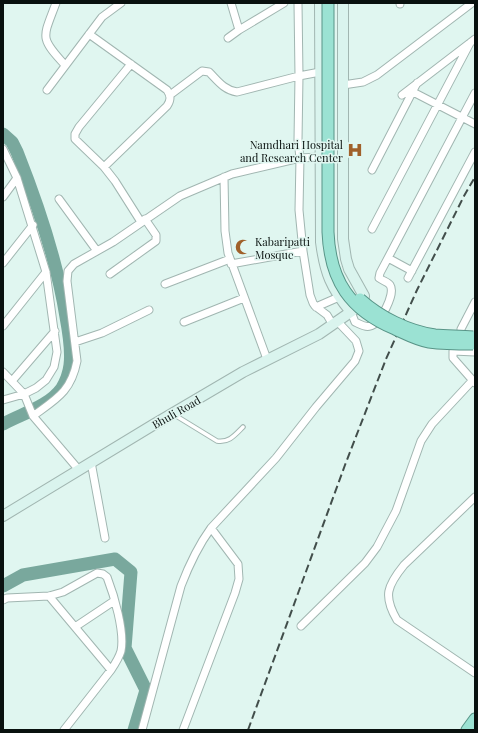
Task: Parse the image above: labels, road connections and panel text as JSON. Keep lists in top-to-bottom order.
{
  "streets": {
    "main road": ["Bhuli Road"]
  },
  "places": {
    "hospital": ["Namdhari Hospital and Research Center"],
    "mosque": ["Kabaripatti Mosque"]
  }
}
